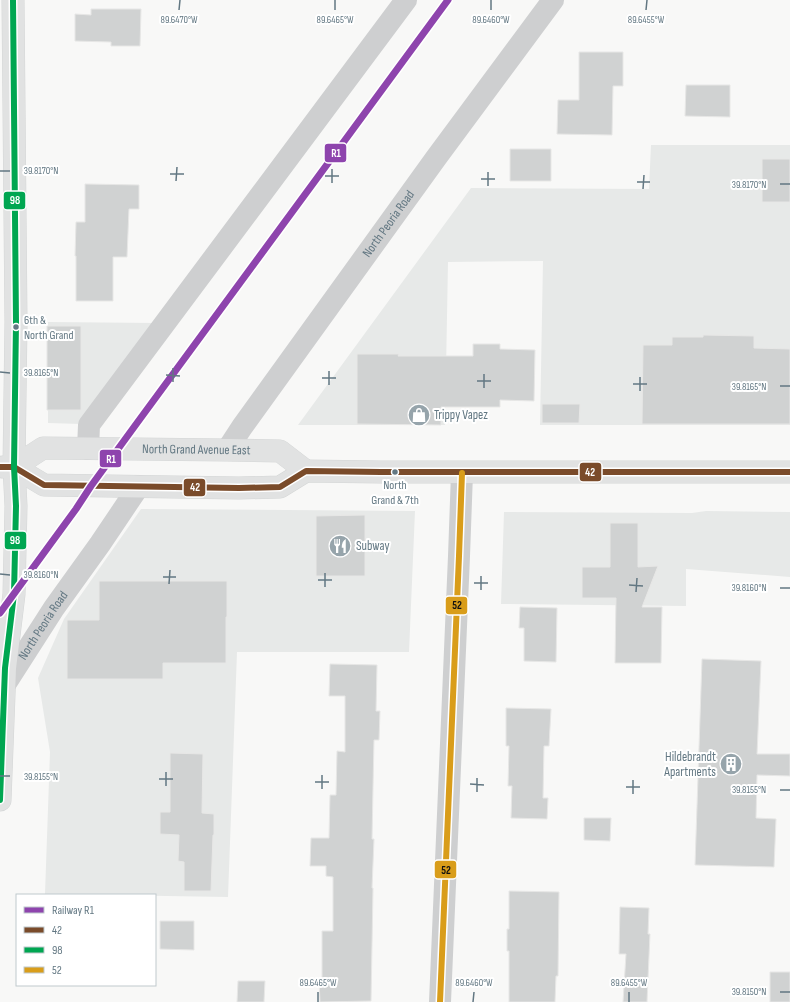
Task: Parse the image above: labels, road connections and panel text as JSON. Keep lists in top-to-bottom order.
{
  "streets": {
    "main road": ["North Grand Avenue East"],
    "street": ["North Peoria Road"]
  },
  "crossings": [
    ["North Peoria Road", "North Grand Avenue East"]
  ],
  "places": {
    "other": ["6th & North Grand", "North Grand & 7th"],
    "shop": ["Trippy Vapez"],
    "restaurant": ["Subway"],
    "building": ["Hildebrandt Apartments"]
  },
  "lines": [
    "rail line R1",
    "transit line 98",
    "transit line 42",
    "transit line 52"
  ],
  "legend": [
    "Railway R1",
    "42",
    "98",
    "52"
  ],
  "coordinates": [
    "89.6470°W",
    "89.6465°W",
    "89.6460°W",
    "89.6455°W",
    "39.8170°N",
    "39.8165°N",
    "39.8160°N",
    "39.8155°N",
    "39.8150°N"
  ]
}
